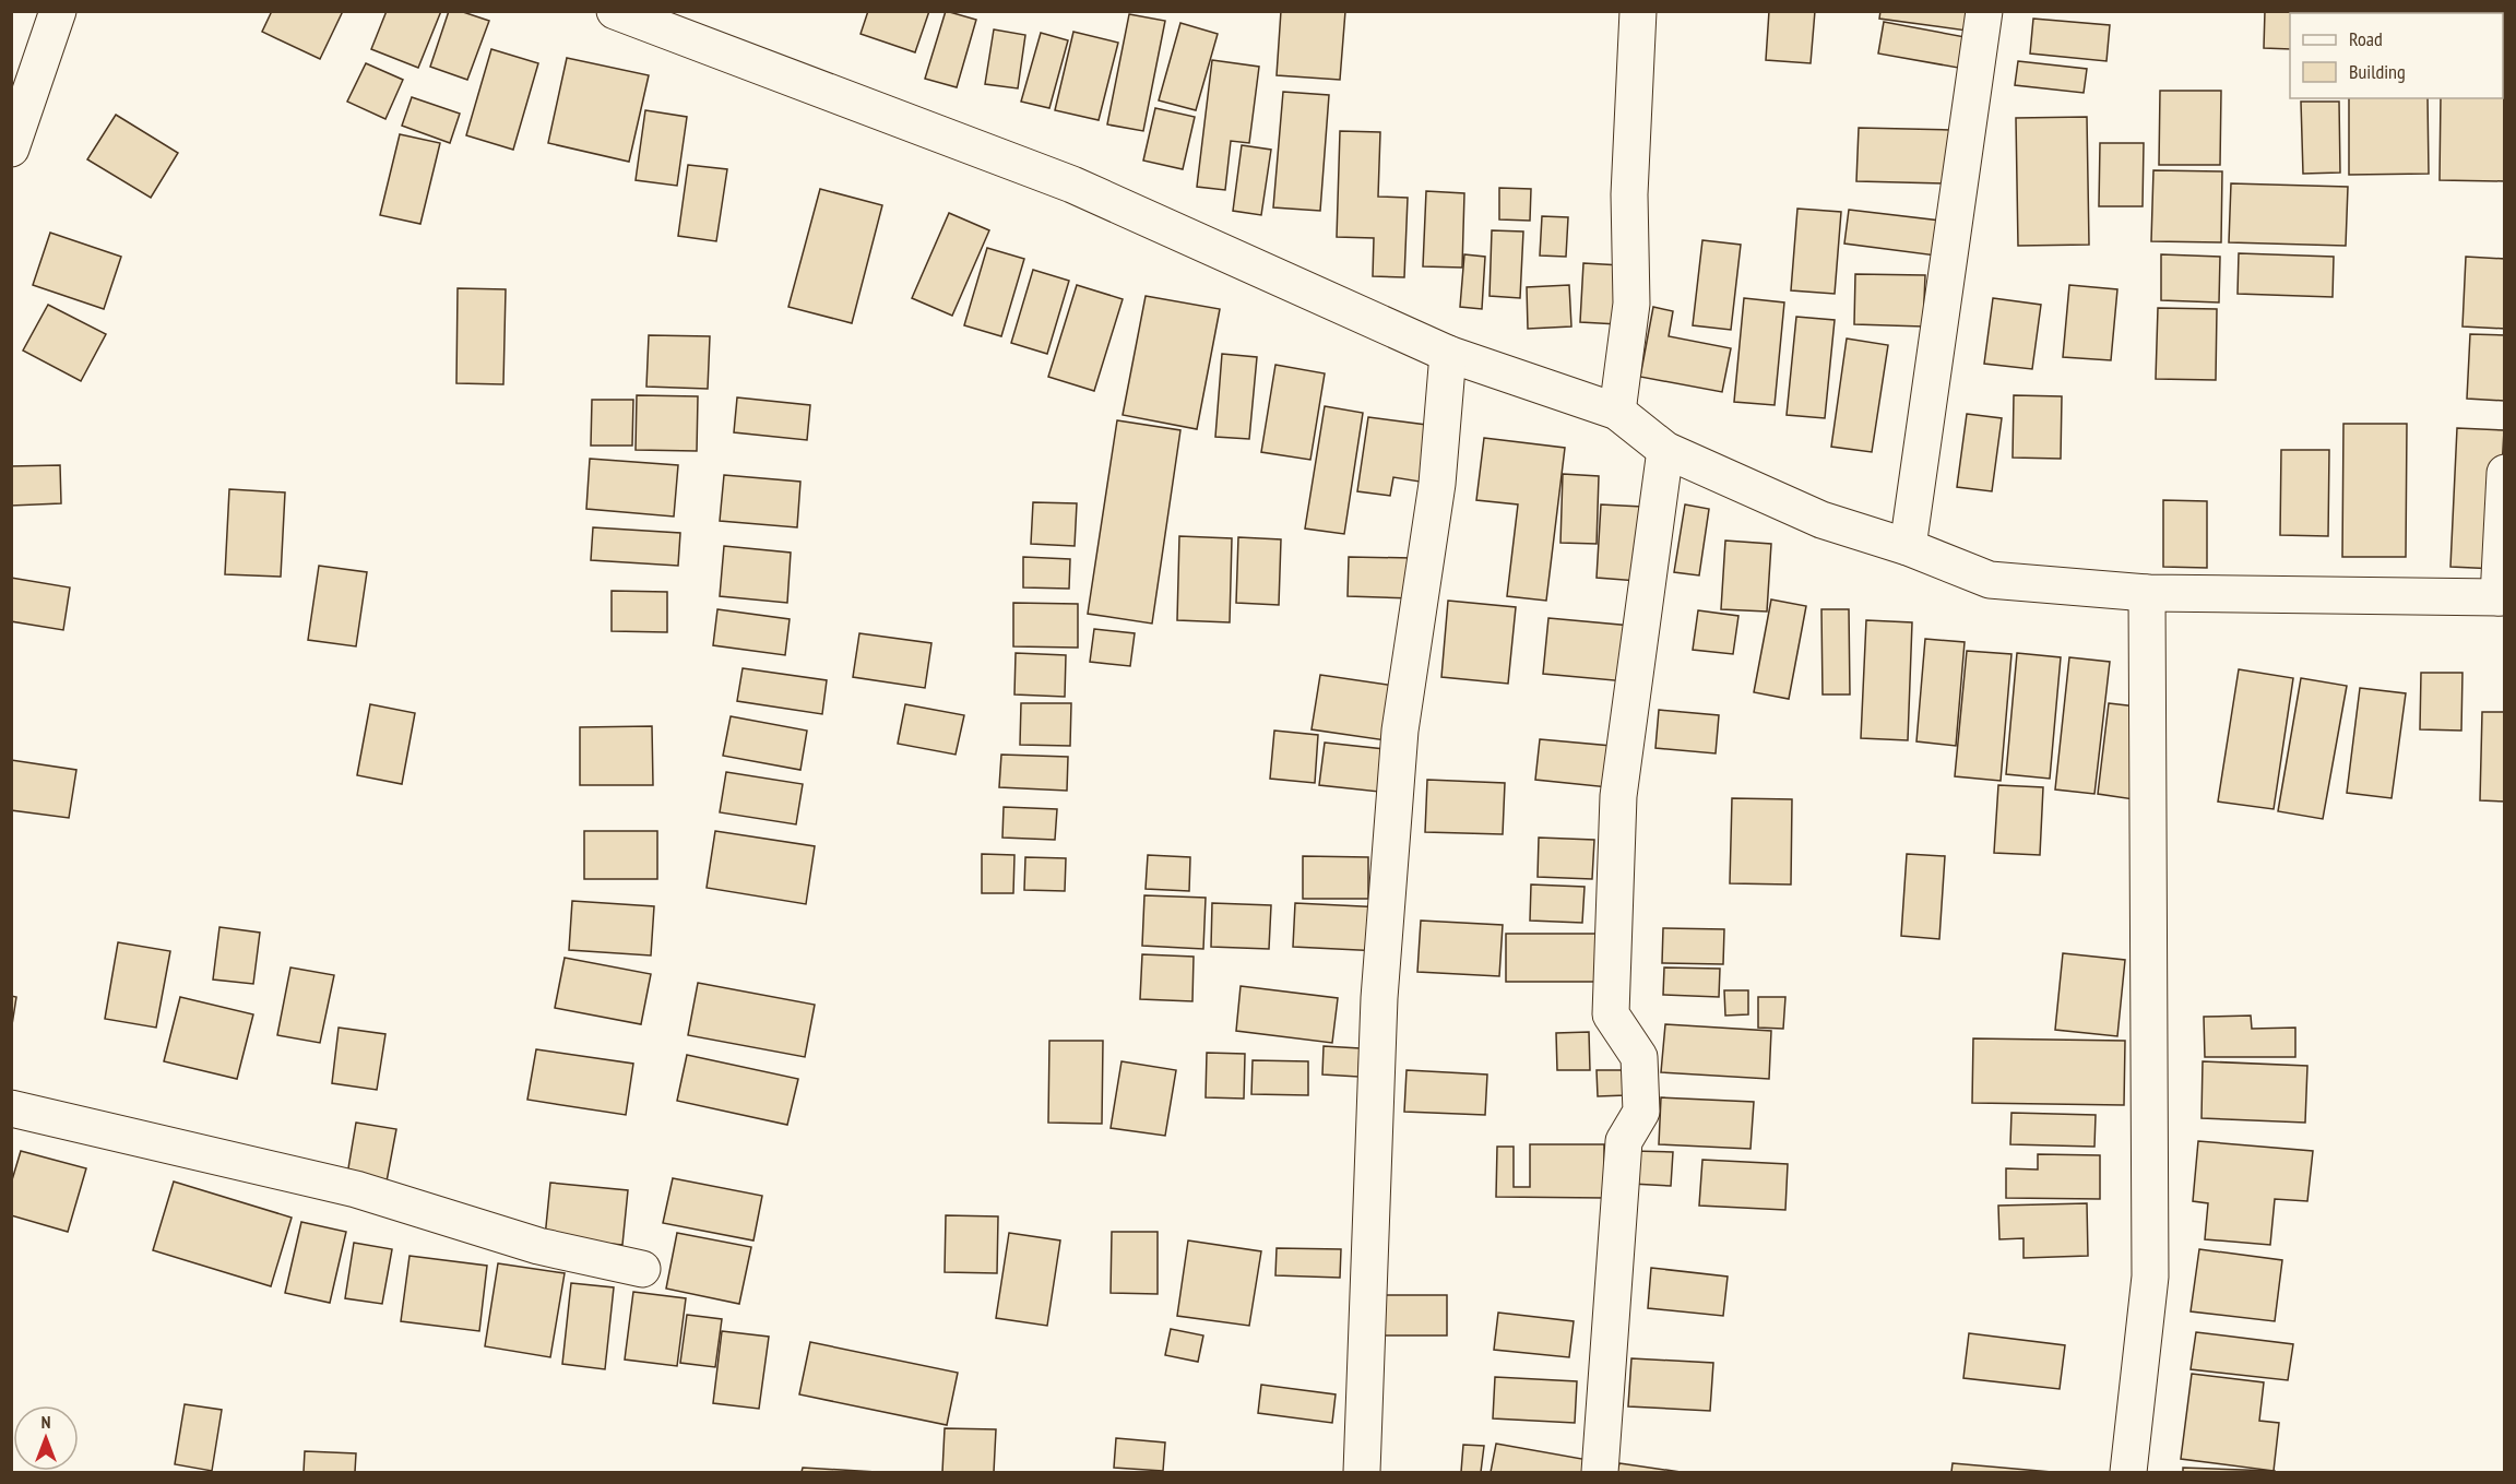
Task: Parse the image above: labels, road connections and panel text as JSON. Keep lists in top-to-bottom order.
{
  "legend": ["Road", "Building"],
  "north": "top"
}
